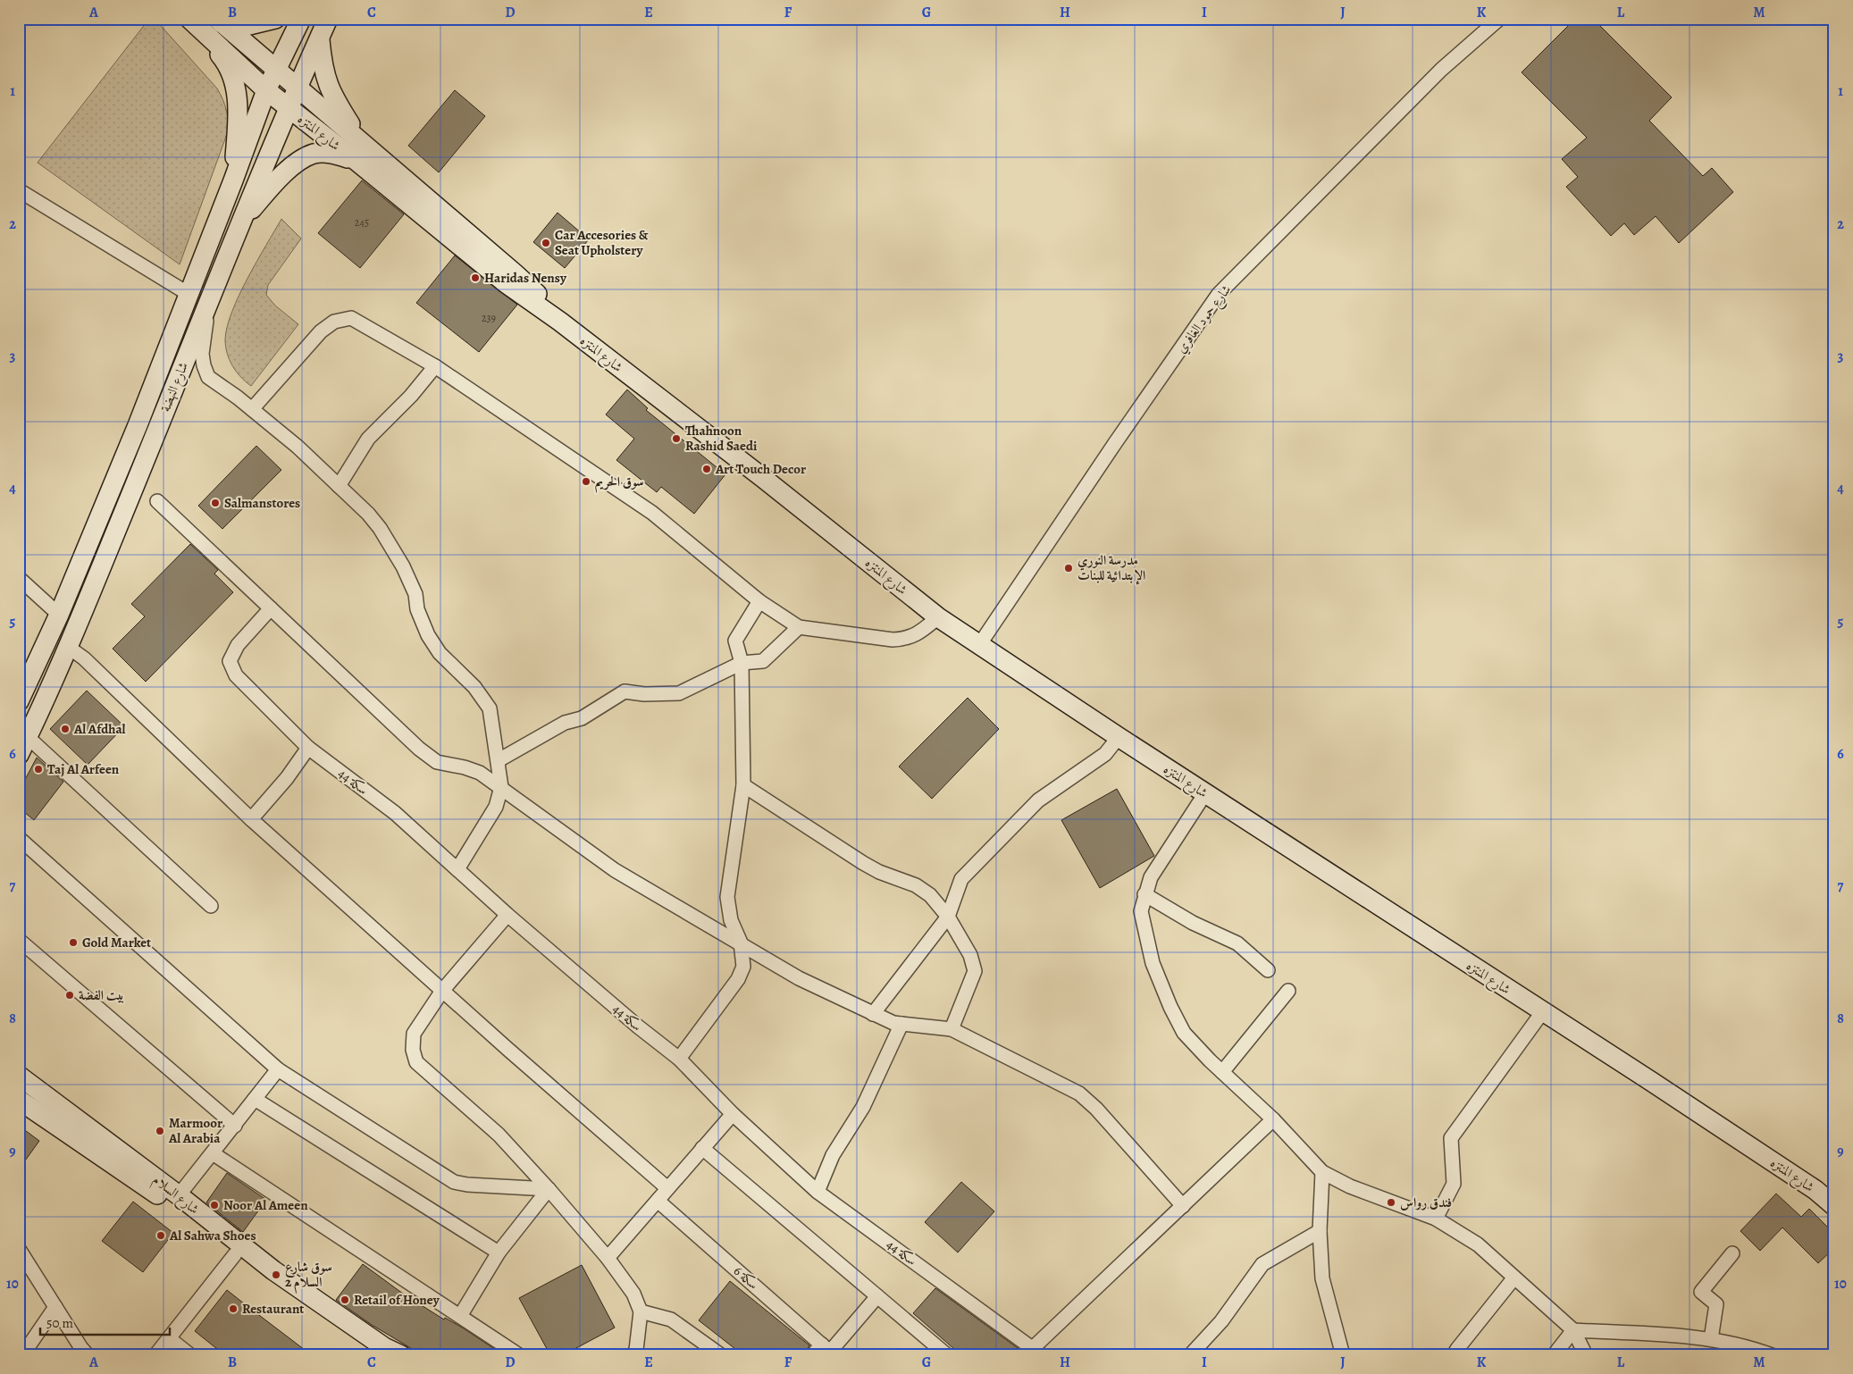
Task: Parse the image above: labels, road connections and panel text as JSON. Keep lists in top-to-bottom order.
{
  "streets": {
    "street": [
      "شارع المنتزه",
      "شارع حمود الغافري",
      "شارع النهضة",
      "سكة 44",
      "شارع السلام",
      "سكة 6"
    ]
  },
  "crossings": [
    ["شارع المنتزه", "شارع حمود الغافري"],
    ["شارع المنتزه", "شارع النهضة"]
  ],
  "places": [
    "Car Accesories & Seat Upholstery",
    "Haridas Nensy",
    "Thahnoon Rashid Saedi",
    "Art Touch Decor",
    "سوق الحريم",
    "Salmanstores",
    "مدرسة النوري الإبتدائية للبنات",
    "Al Afdhal",
    "Taj Al Arfeen",
    "Gold Market",
    "بيت الفضة",
    "Marmoor Al Arabia",
    "فندق رواس",
    "Noor Al Ameen",
    "Al Sahwa Shoes",
    "سوق شارع السلام 2",
    "Retail of Honey",
    "Restaurant"
  ],
  "house_numbers": ["245", "239"],
  "scale_bar": "50 m",
  "grid": {
    "columns": [
      "A",
      "B",
      "C",
      "D",
      "E",
      "F",
      "G",
      "H",
      "I",
      "J",
      "K",
      "L",
      "M"
    ],
    "rows": [
      "1",
      "2",
      "3",
      "4",
      "5",
      "6",
      "7",
      "8",
      "9",
      "10"
    ]
  }
}
